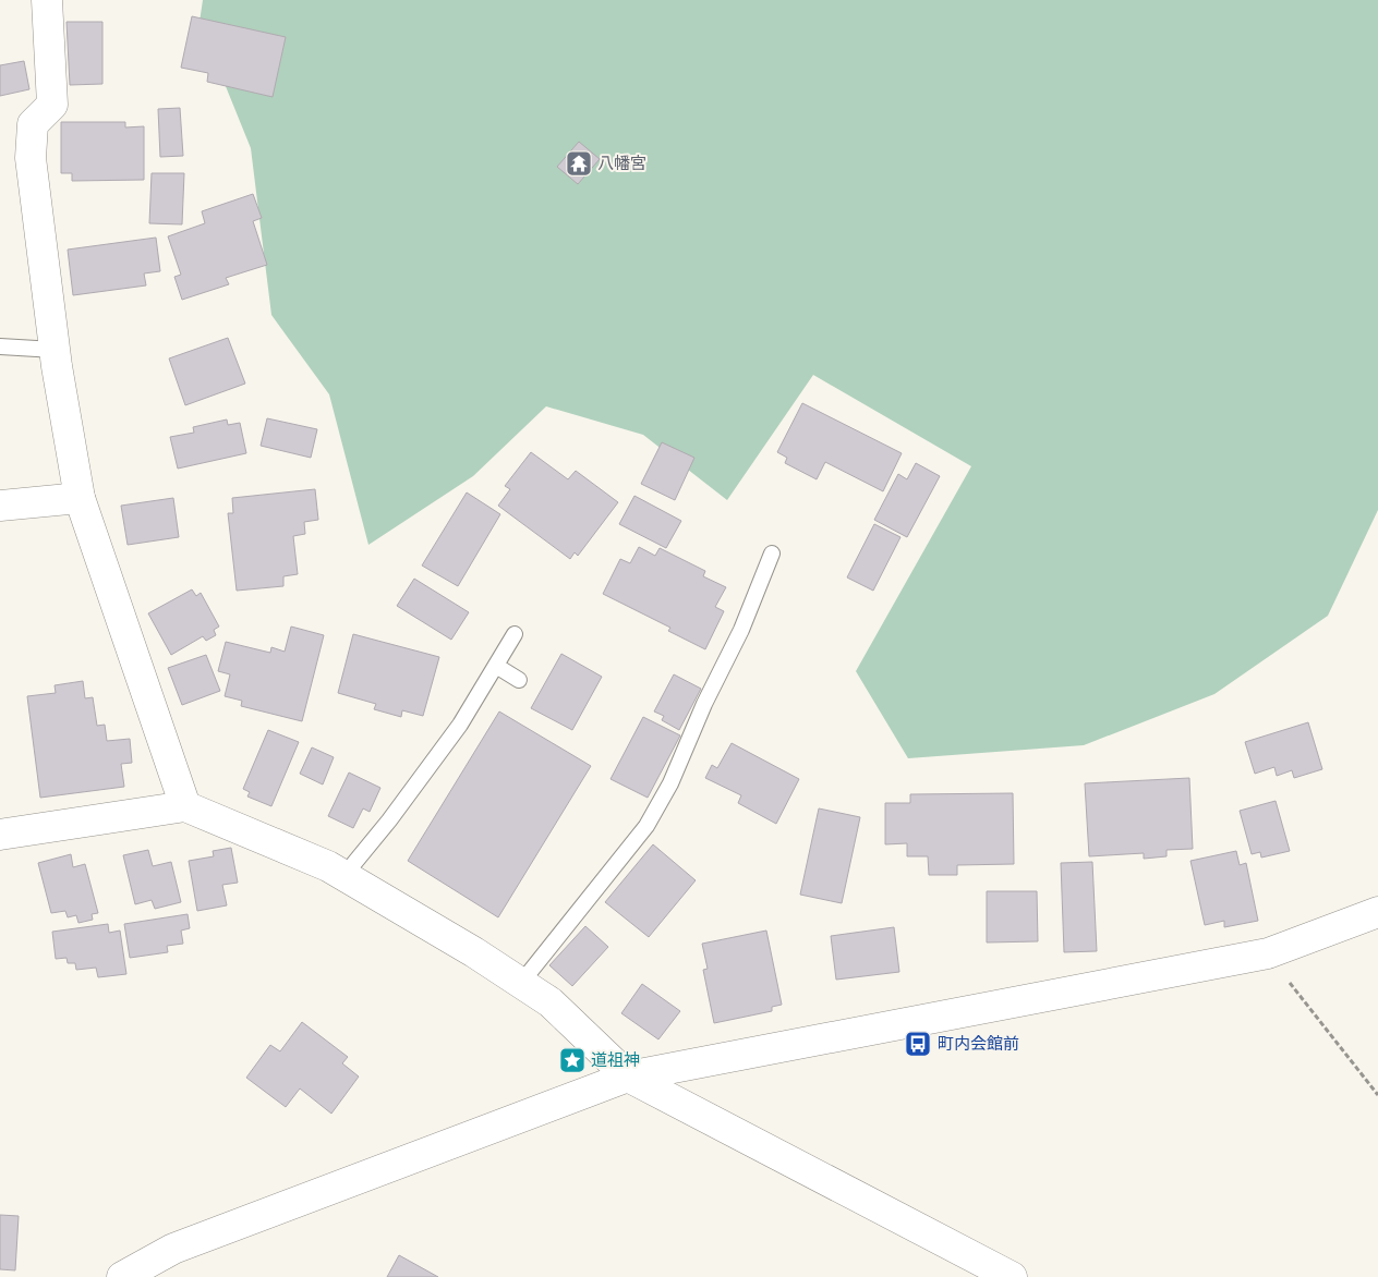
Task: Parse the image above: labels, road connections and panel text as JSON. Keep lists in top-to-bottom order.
{
  "places": {
    "temple": ["八幡宮"],
    "bus stop": ["町内会館前"],
    "place": ["道祖神"]
  }
}
